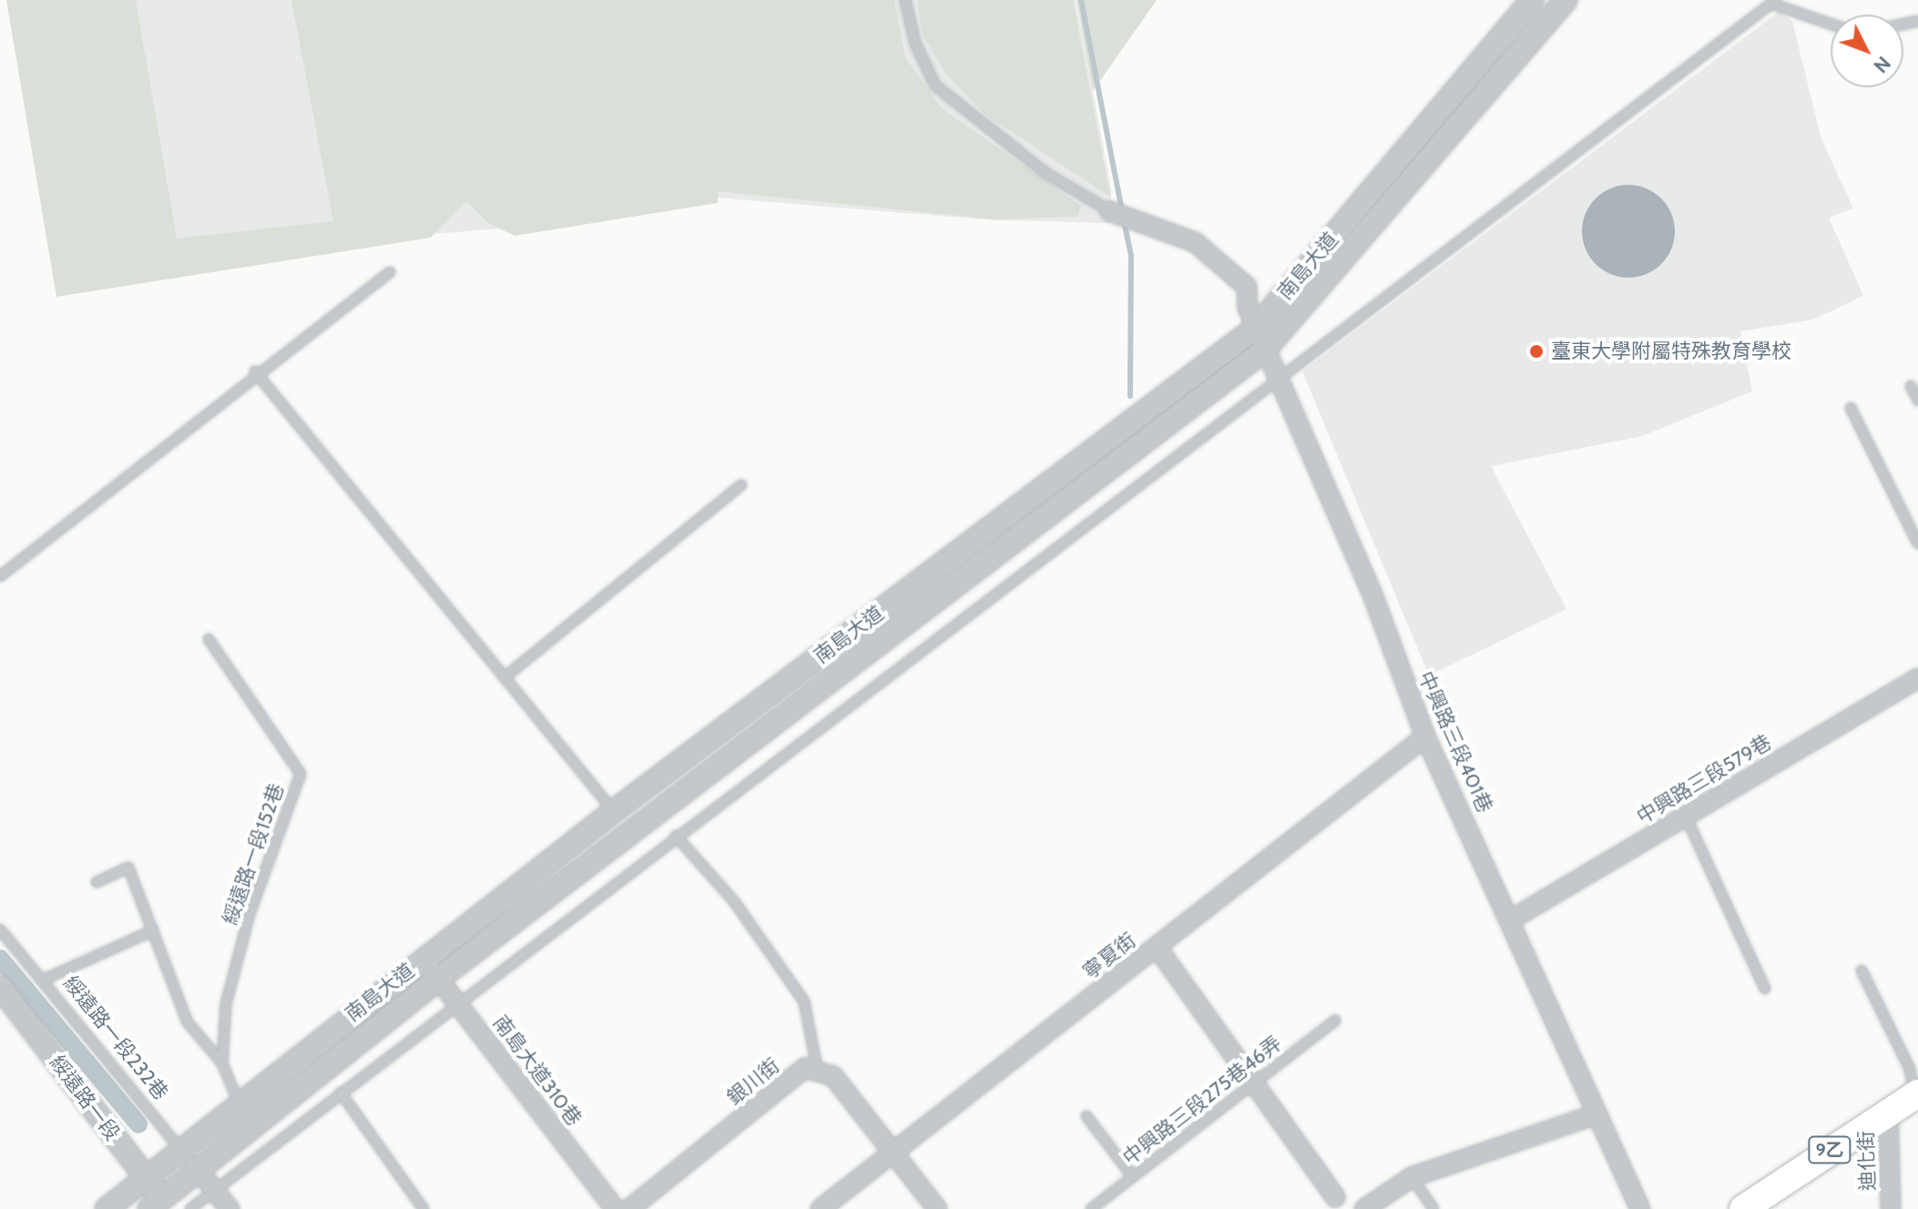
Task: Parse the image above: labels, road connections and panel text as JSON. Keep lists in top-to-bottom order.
{
  "streets": {
    "main road": ["9乙"],
    "street": [
      "南島大道",
      "中興路三段401巷",
      "中興路三段579巷",
      "寧夏街",
      "南島大道310巷",
      "銀川街",
      "綏遠路一段",
      "迪化街"
    ],
    "lane": ["綏遠路一段152巷", "綏遠路一段232巷", "中興路三段275巷46弄"]
  },
  "crossings": [
    ["南島大道", "中興路三段401巷"],
    ["南島大道", "綏遠路一段152巷"],
    ["南島大道", "綏遠路一段232巷"],
    ["南島大道", "南島大道310巷"],
    ["南島大道", "綏遠路一段"],
    ["中興路三段401巷", "中興路三段579巷"],
    ["中興路三段401巷", "寧夏街"],
    ["9乙", "迪化街"]
  ],
  "places": ["臺東大學附屬特殊教育學校"],
  "north": "bottom right"
}
